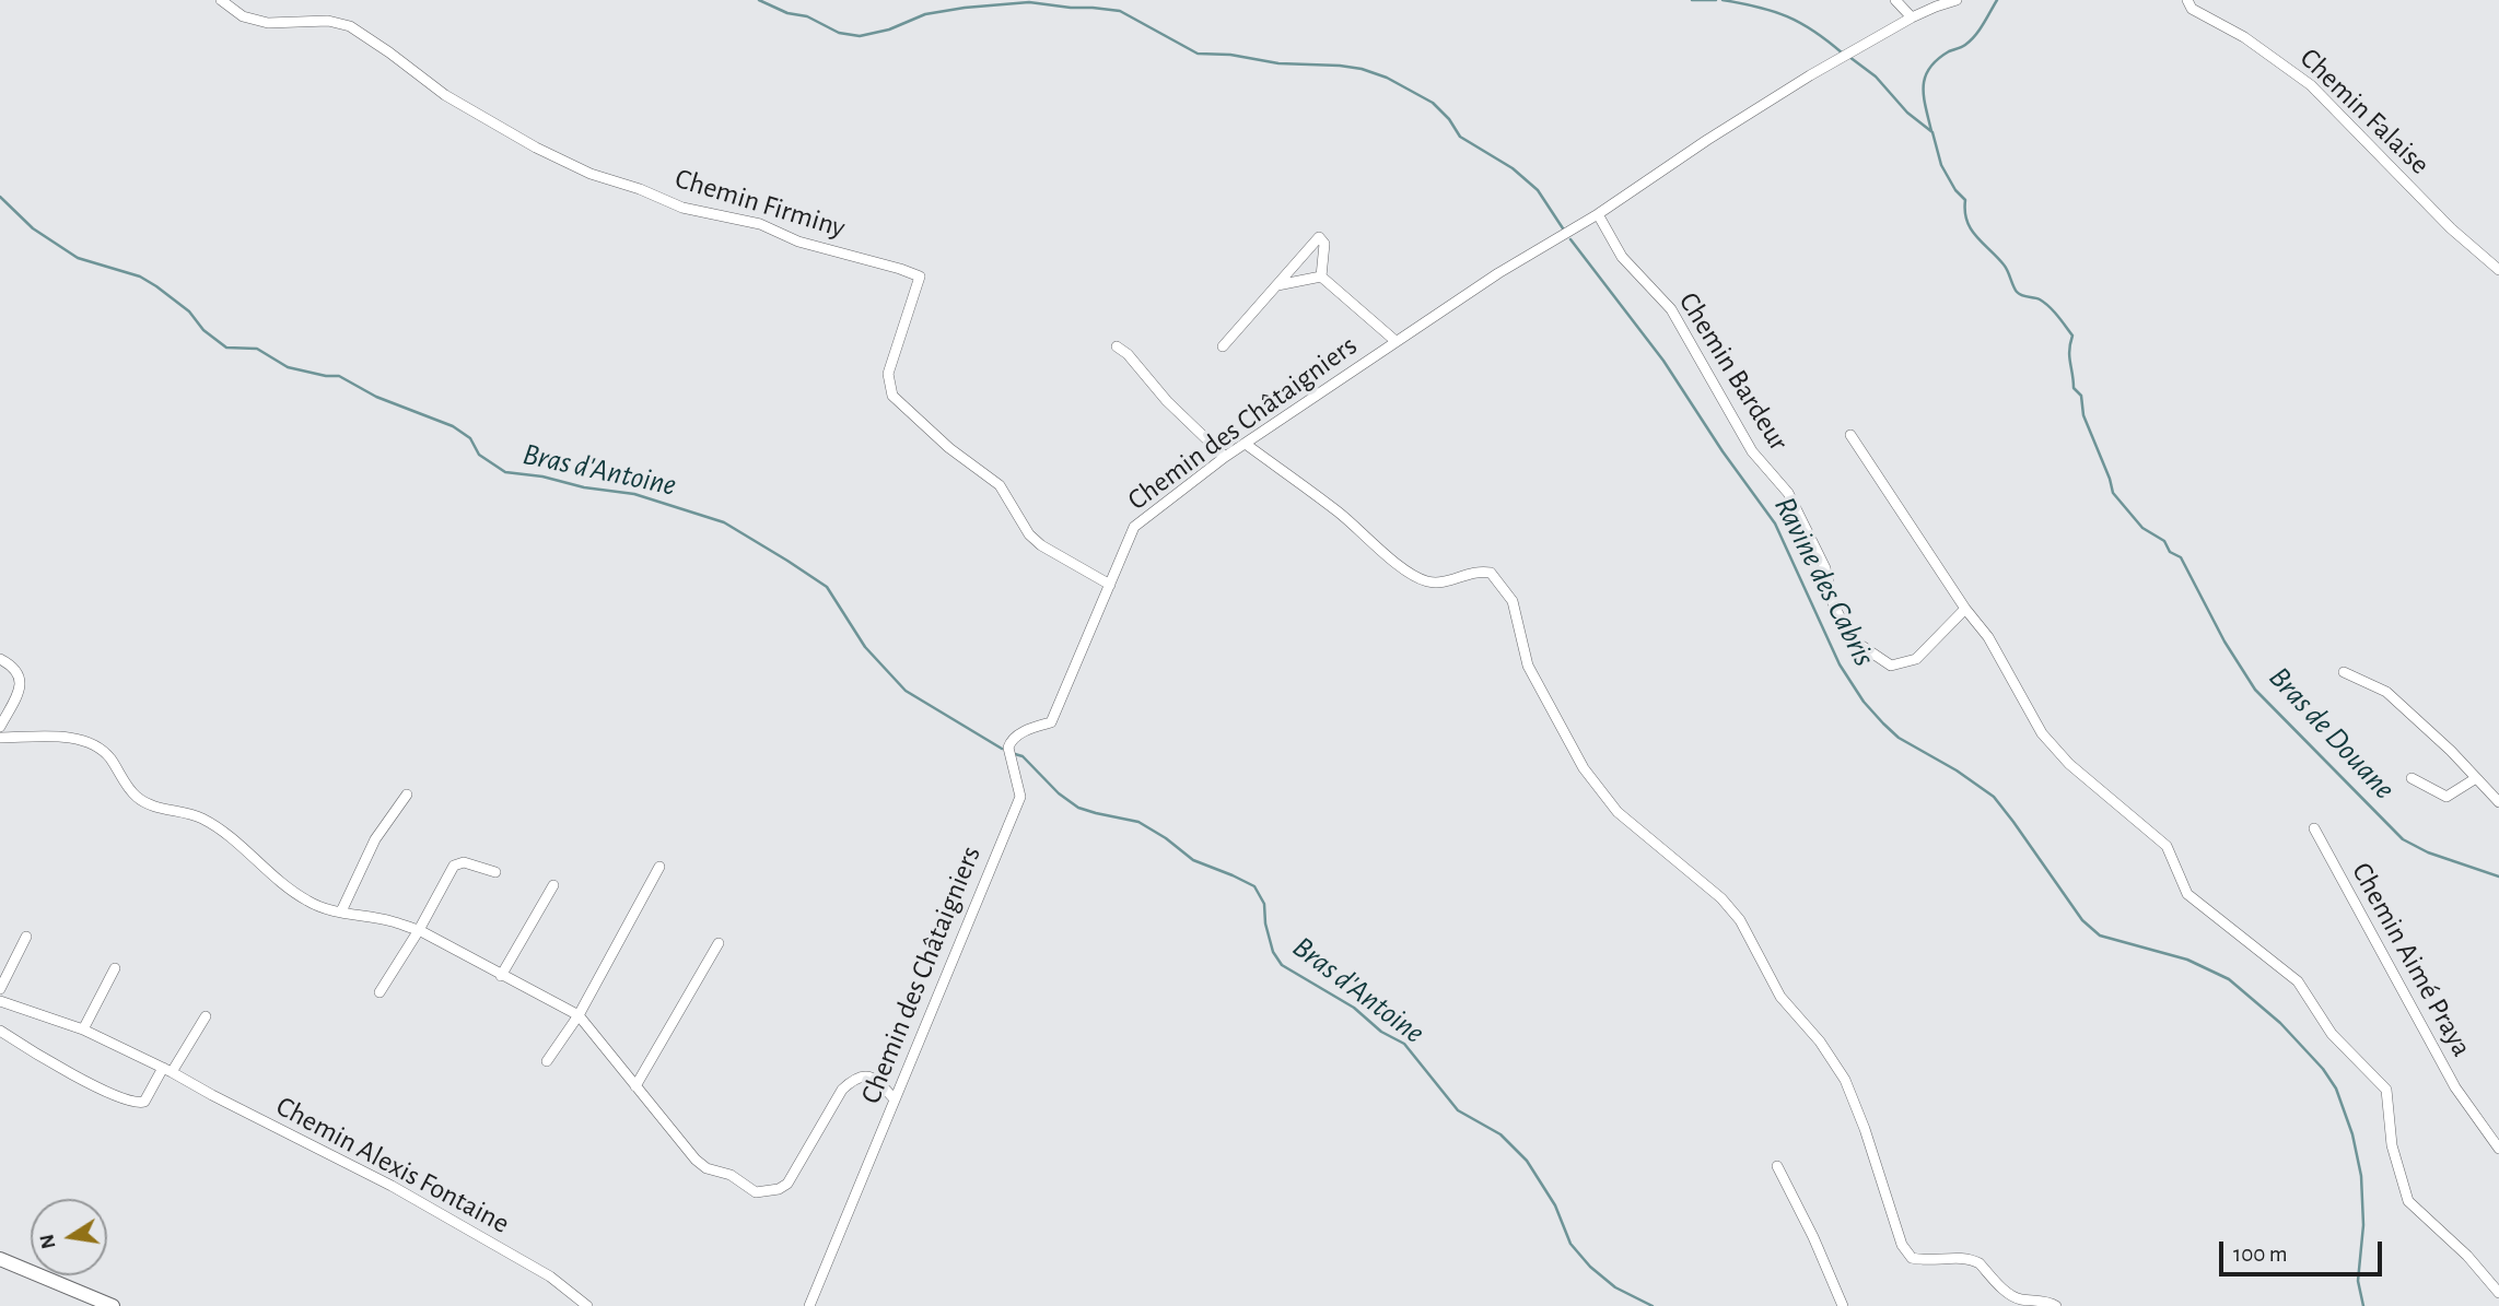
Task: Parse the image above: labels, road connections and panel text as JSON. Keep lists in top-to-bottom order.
{
  "streets": {
    "street": [
      "Chemin Falaise",
      "Chemin Firminy",
      "Chemin Bardeur",
      "Chemin des Châtaigniers",
      "Chemin Aimé Praya",
      "Chemin Alexis Fontaine"
    ]
  },
  "crossings": [
    ["Chemin Firminy", "Chemin des Châtaigniers"],
    ["Chemin Bardeur", "Chemin des Châtaigniers"]
  ],
  "water": ["Bras d'Antoine", "Ravine des Cabris", "Bras de Douane"],
  "scale_bar": "100 m",
  "north": "left"
}
